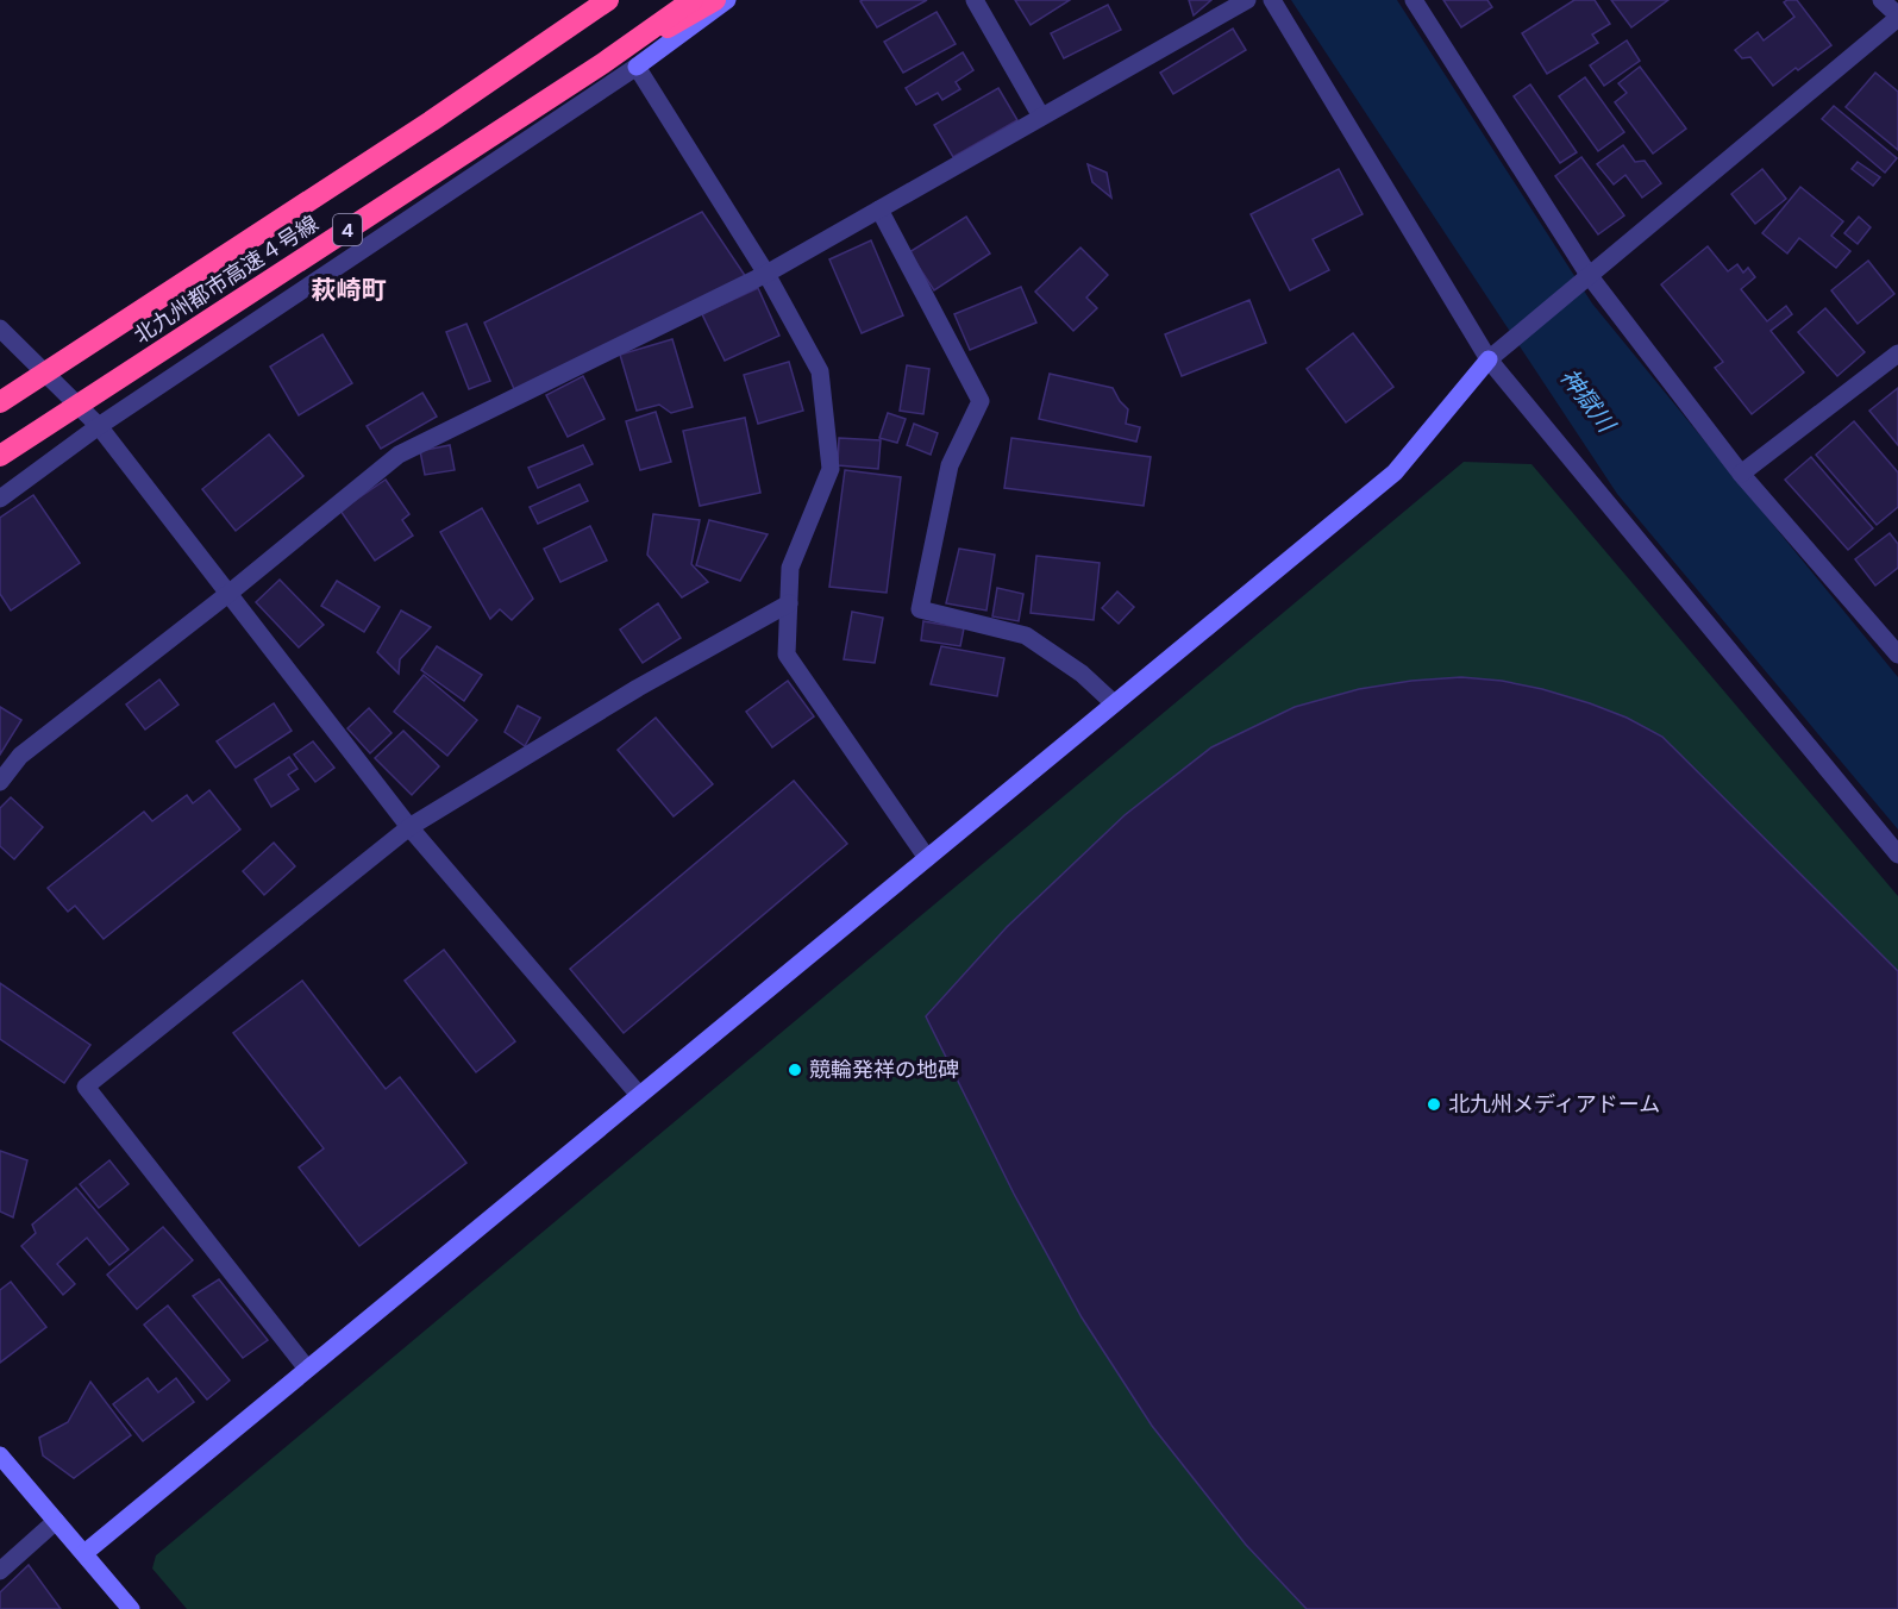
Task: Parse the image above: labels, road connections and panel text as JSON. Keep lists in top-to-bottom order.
{
  "streets": {
    "highway": ["4", "北九州都市高速４号線"]
  },
  "districts": ["萩崎町"],
  "water": ["神獄川"],
  "places": ["競輪発祥の地碑", "北九州メディアドーム"]
}
